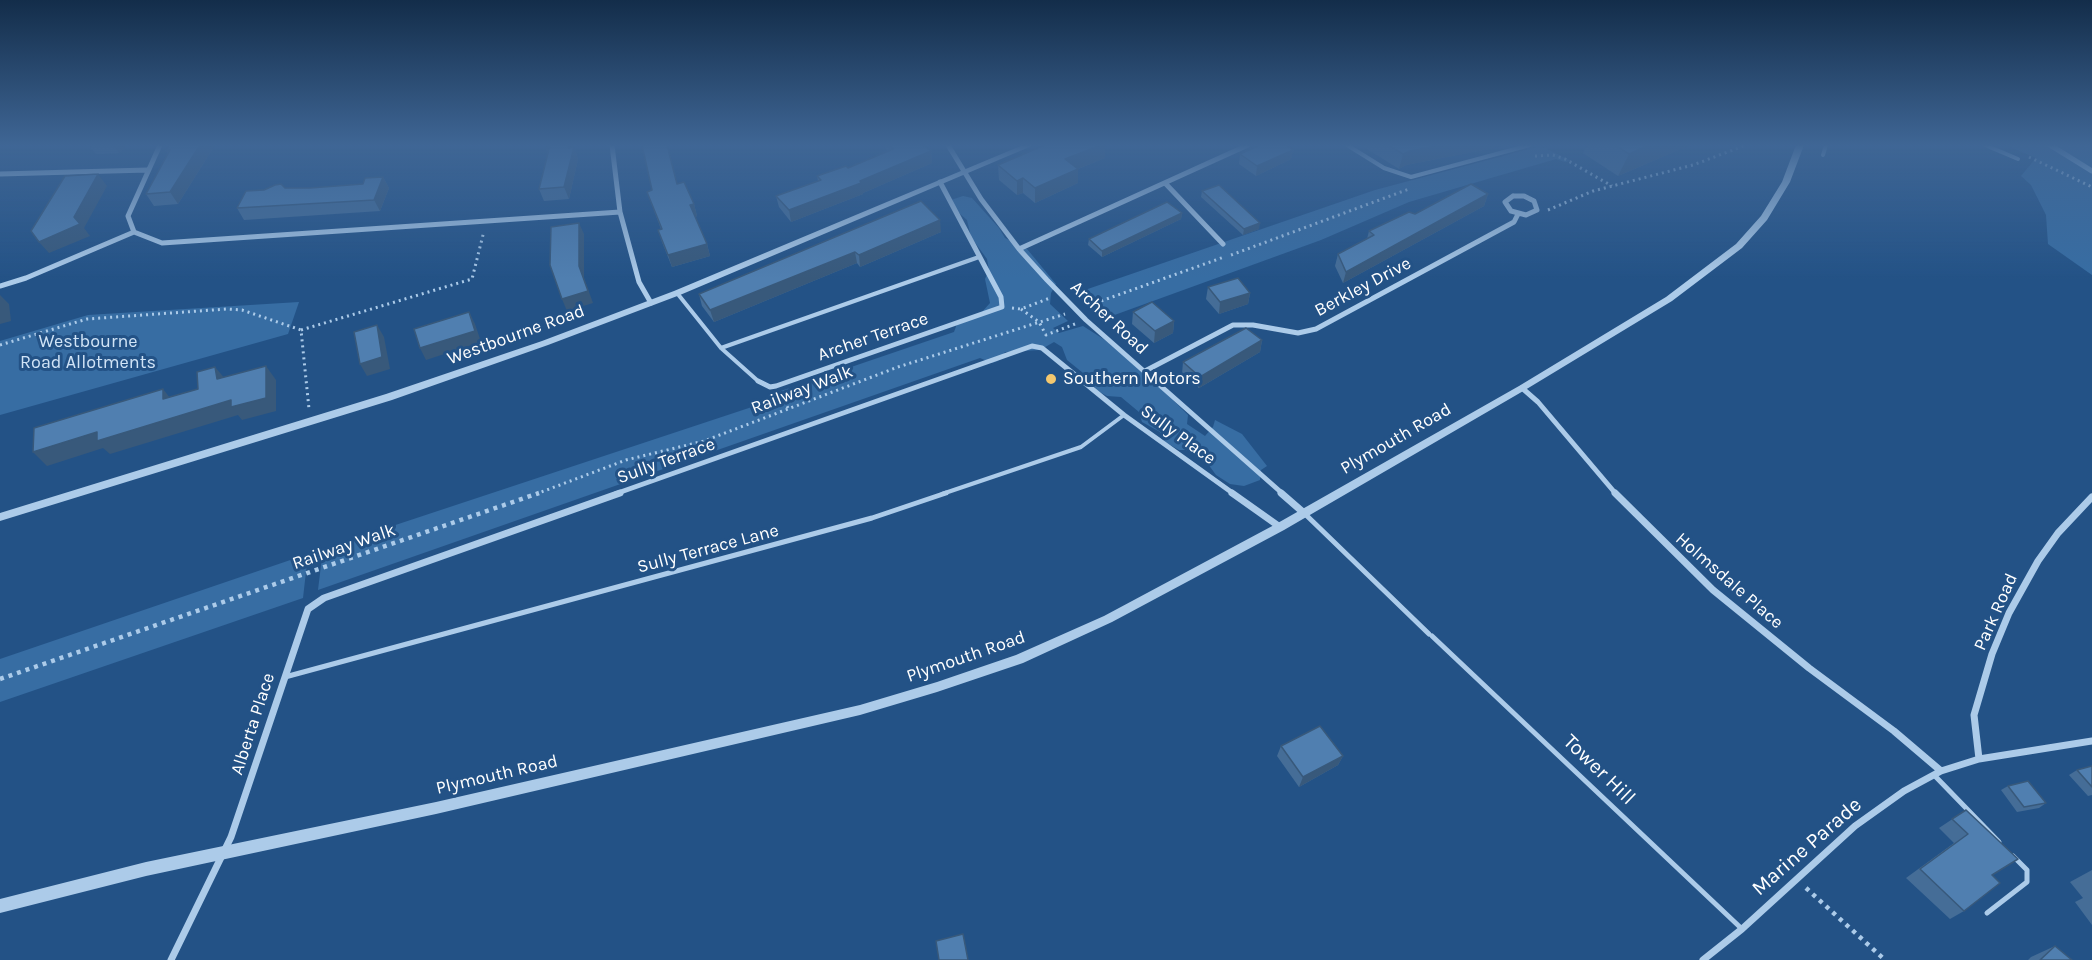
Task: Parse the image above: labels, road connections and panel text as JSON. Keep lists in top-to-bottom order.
{
  "streets": {
    "street": [
      "Berkley Drive",
      "Archer Road",
      "Westbourne Road",
      "Archer Terrace",
      "Sully Place",
      "Plymouth Road",
      "Sully Terrace",
      "Holmsdale Place",
      "Park Road",
      "Alberta Place",
      "Marine Parade"
    ],
    "lane": ["Sully Terrace Lane", "Tower Hill"],
    "path": ["Railway Walk"]
  },
  "crossings": [
    ["Berkley Drive", "Archer Road"],
    ["Archer Road", "Plymouth Road"],
    ["Archer Road", "Tower Hill"],
    ["Sully Place", "Plymouth Road"],
    ["Sully Place", "Sully Terrace"],
    ["Sully Place", "Sully Terrace Lane"],
    ["Plymouth Road", "Holmsdale Place"],
    ["Plymouth Road", "Alberta Place"],
    ["Plymouth Road", "Tower Hill"],
    ["Sully Terrace", "Alberta Place"],
    ["Sully Terrace Lane", "Alberta Place"],
    ["Holmsdale Place", "Marine Parade"],
    ["Park Road", "Marine Parade"],
    ["Tower Hill", "Marine Parade"]
  ],
  "parks": ["Westbourne Road Allotments"],
  "places": ["Southern Motors"]
}
